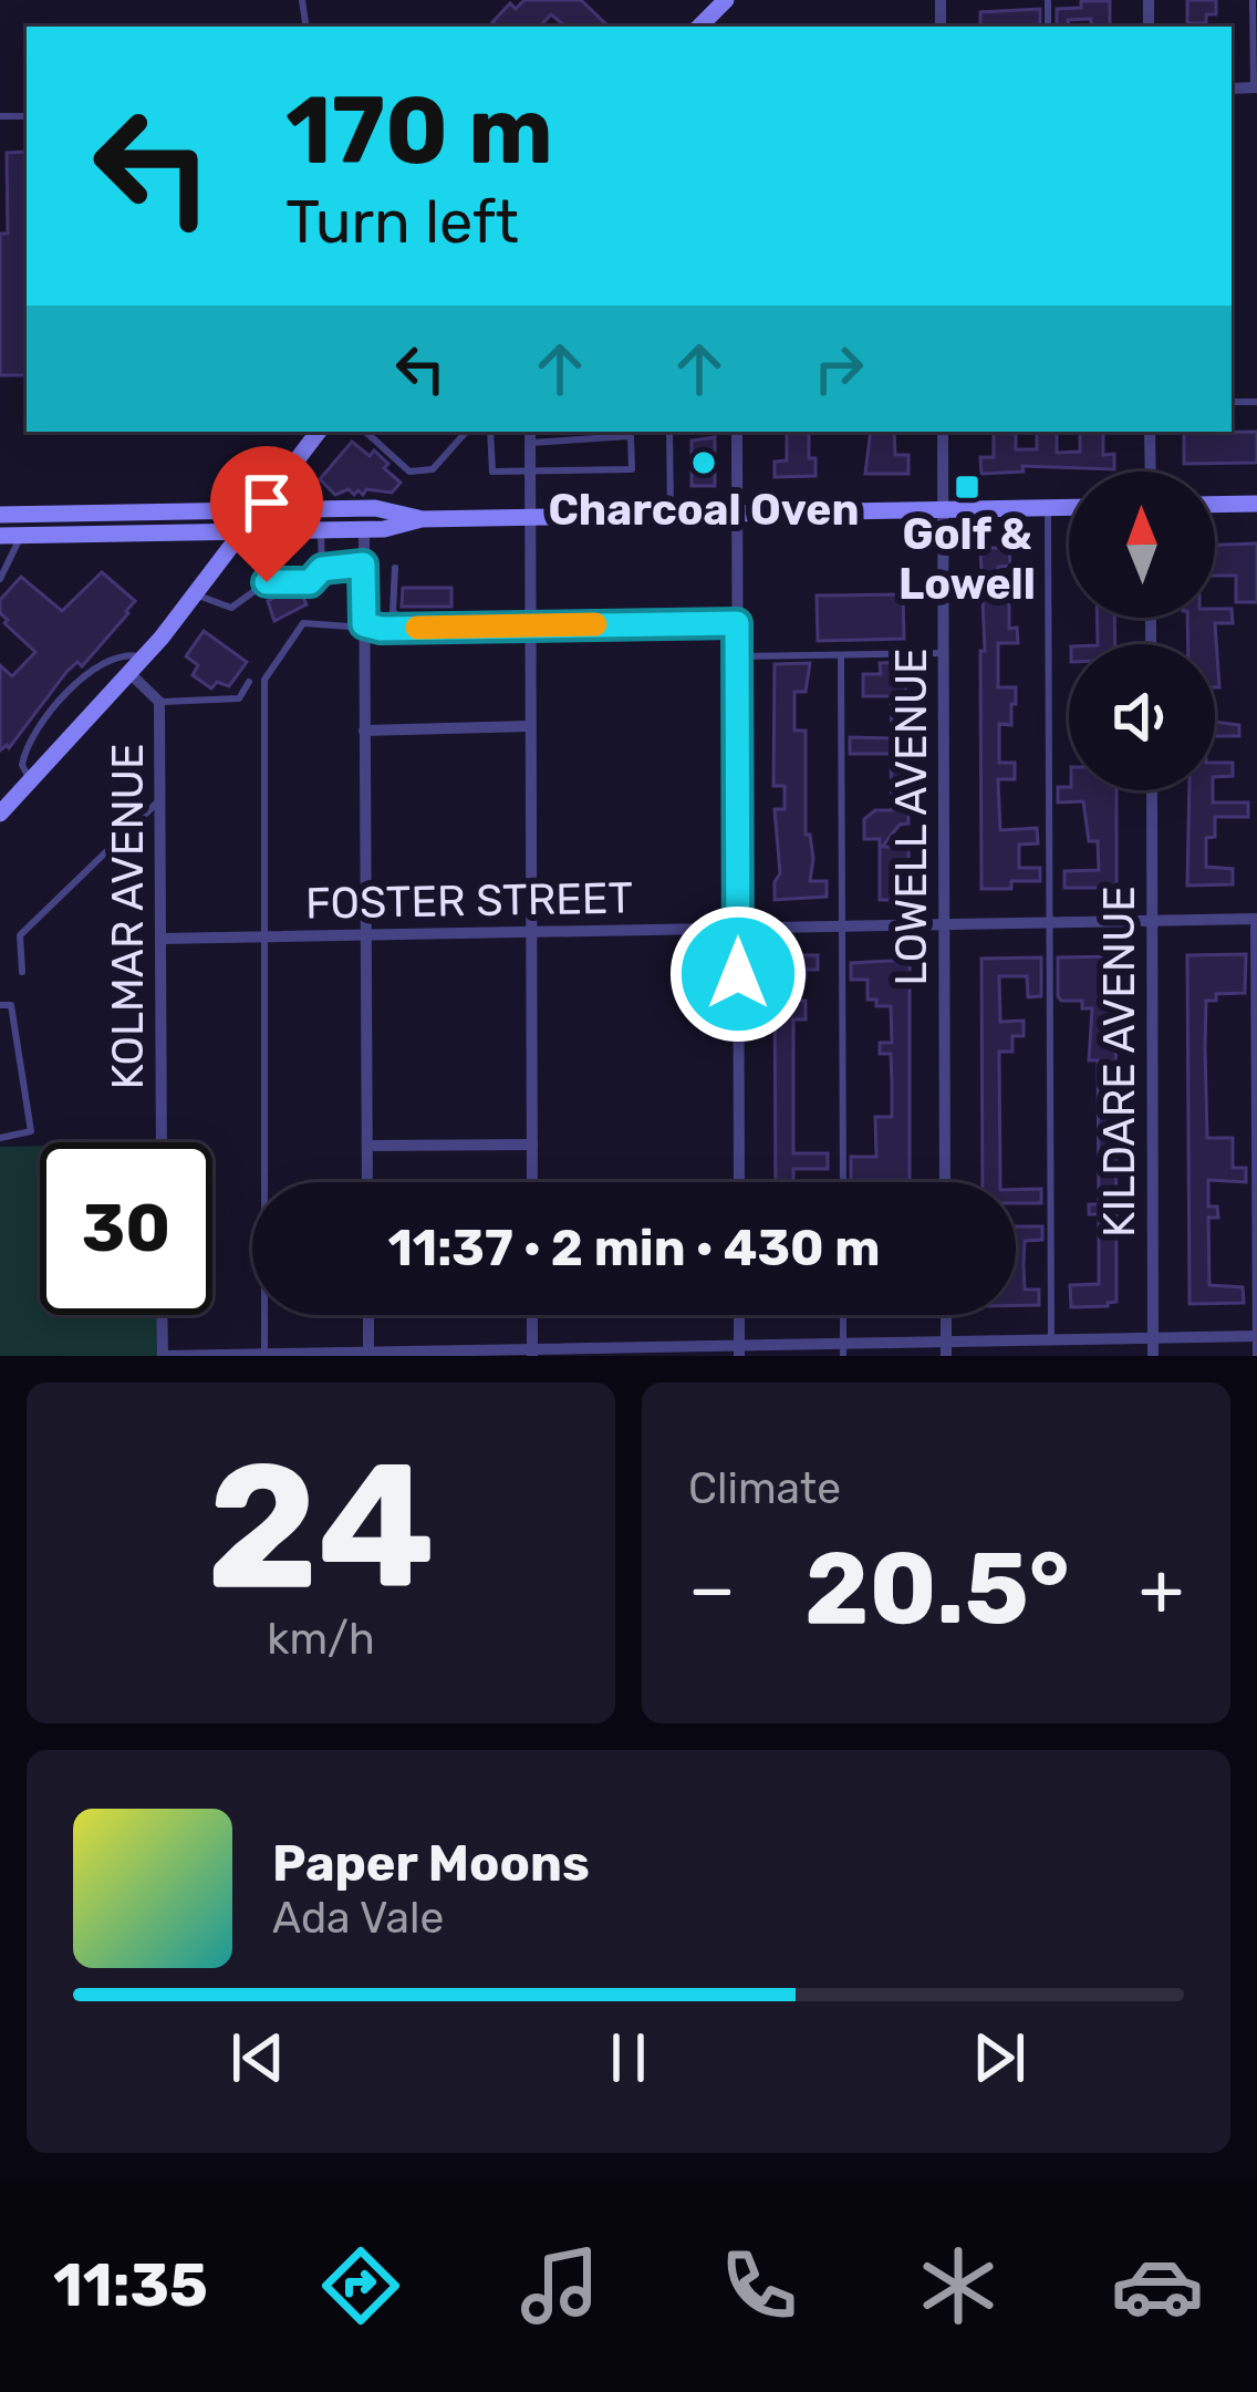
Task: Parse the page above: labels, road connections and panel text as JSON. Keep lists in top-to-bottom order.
{
  "streets": {
    "street": [
      "LOWELL AVENUE",
      "FOSTER STREET",
      "KOLMAR AVENUE",
      "KILDARE AVENUE"
    ]
  },
  "crossings": [
    ["LOWELL AVENUE", "FOSTER STREET"],
    ["FOSTER STREET", "KOLMAR AVENUE"],
    ["FOSTER STREET", "KILDARE AVENUE"]
  ],
  "places": {
    "other": ["Charcoal Oven"],
    "transit": ["Golf & Lowell"]
  },
  "north": "top",
  "page": {
    "turn": ["170 m", "Turn left"],
    "limit": "30",
    "trip": "11:37 · 2 min · 430 m",
    "tile": [
      ["24", "km/h"],
      "Climate"
    ],
    "heat": ["−", "20.5°", "+"],
    "song": ["Paper Moons", "Ada Vale"],
    "tabs": "11:35"
  }
}
